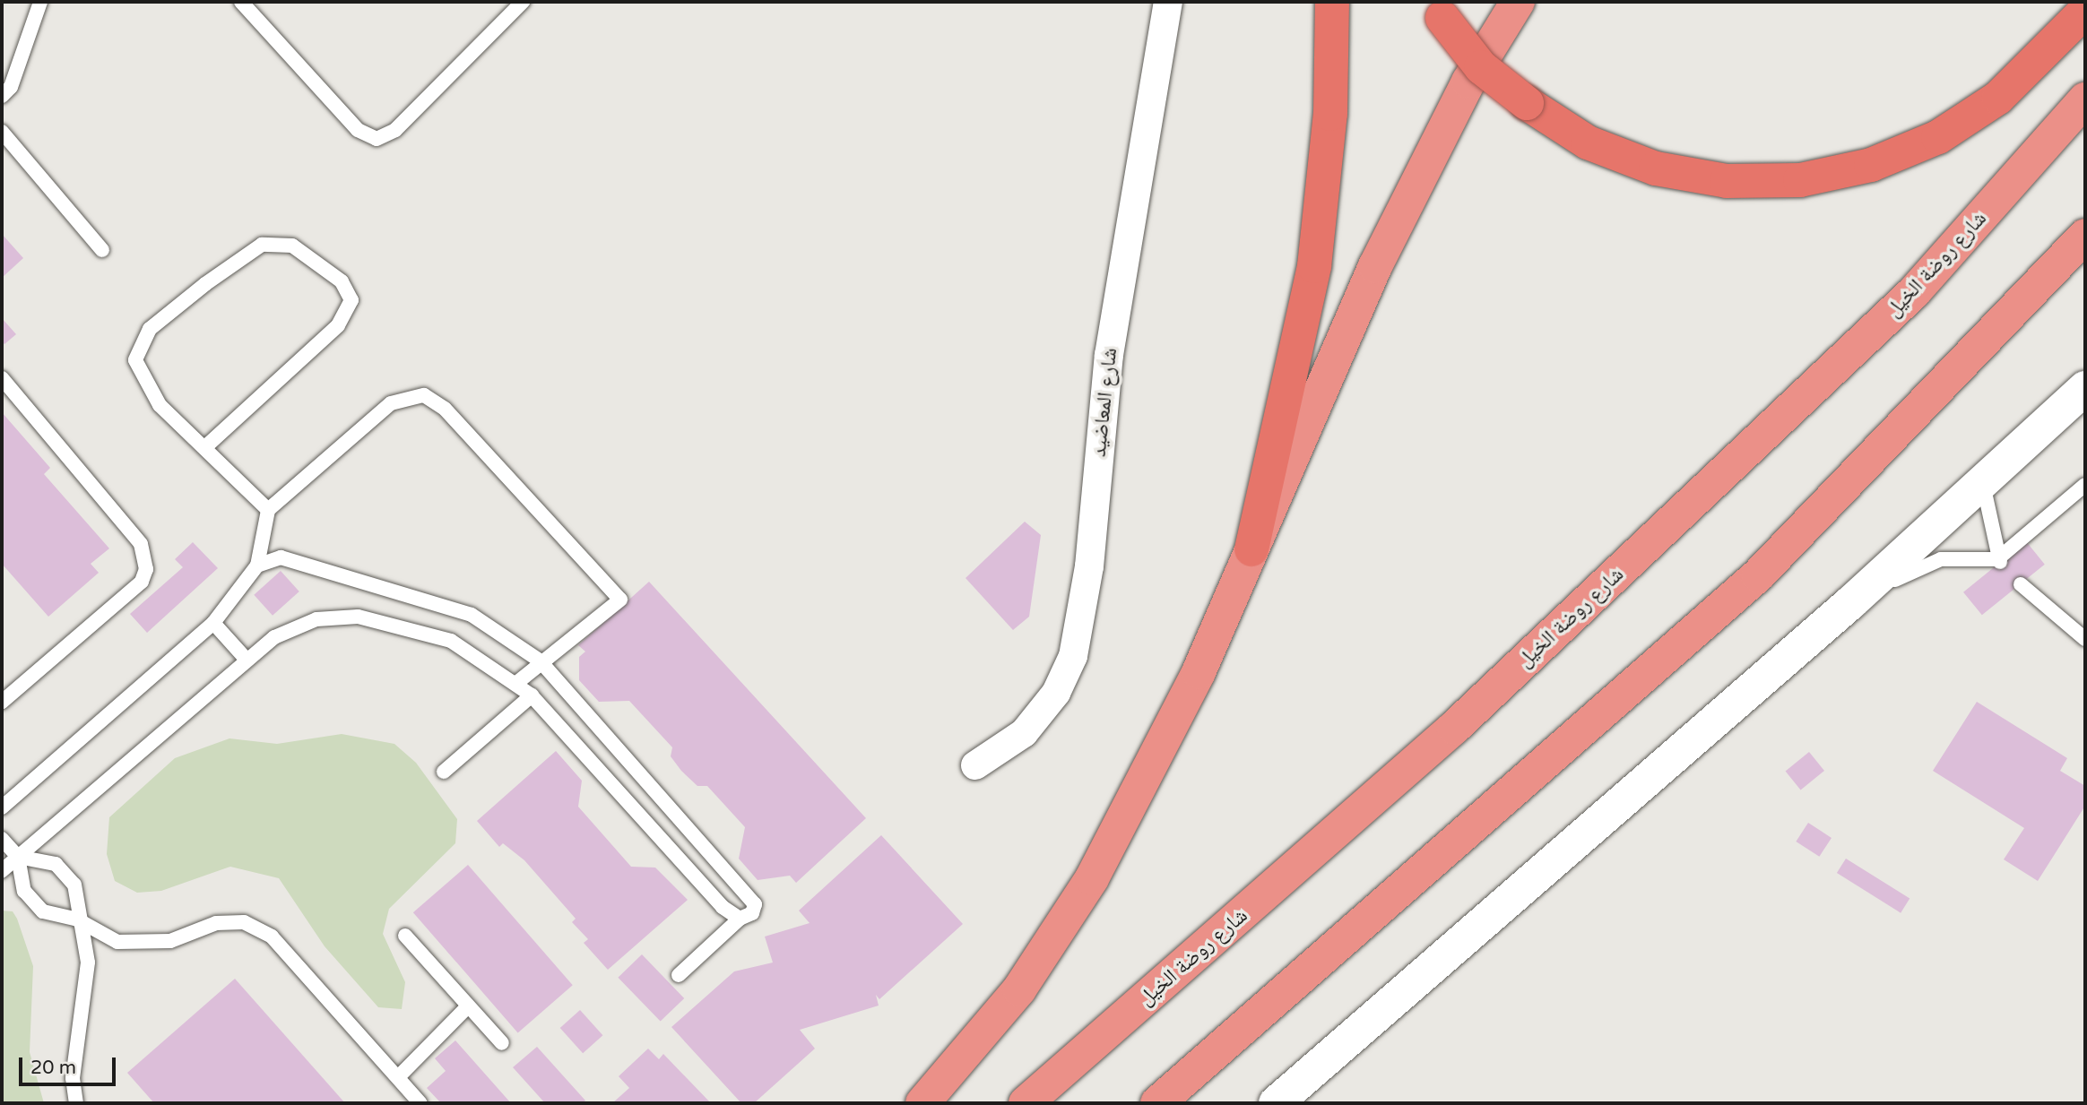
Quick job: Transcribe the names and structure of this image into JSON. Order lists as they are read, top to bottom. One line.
{"streets":{"highway":["شارع روضة الخيل"],"street":["شارع المعاضيد"]},"scale_bar":"20 m"}
